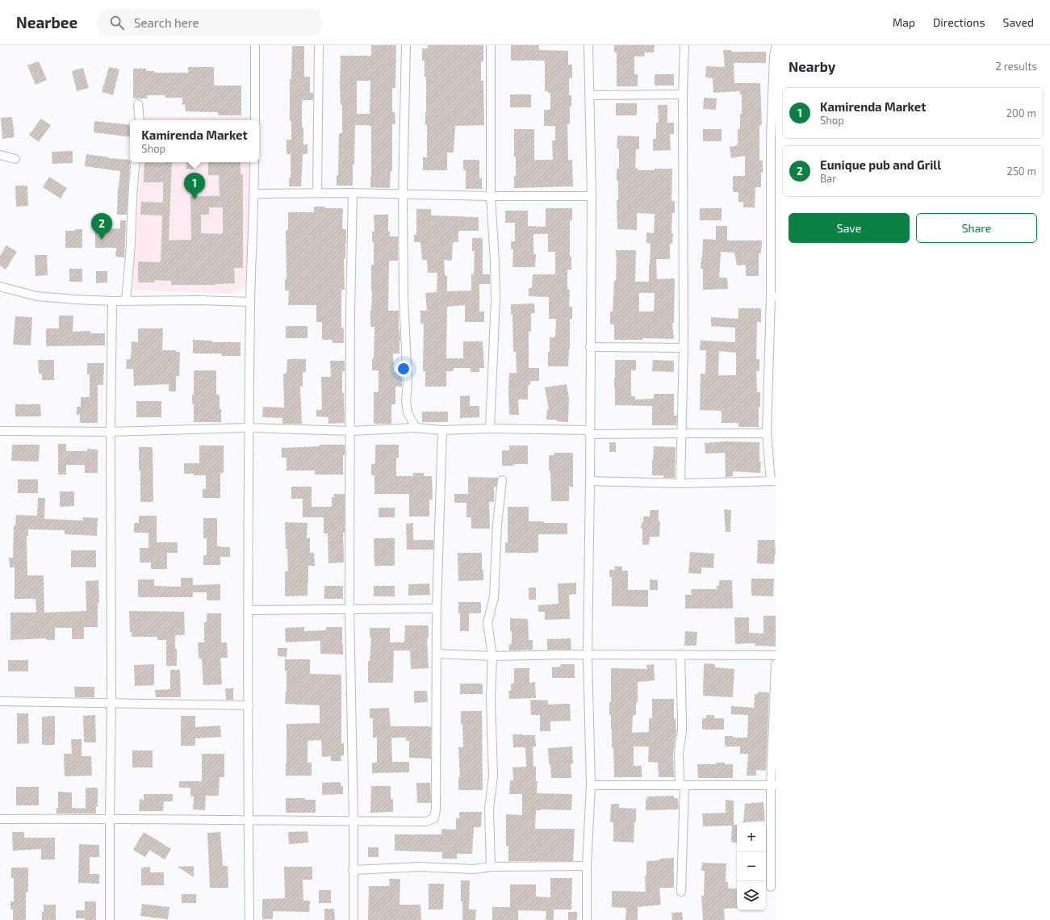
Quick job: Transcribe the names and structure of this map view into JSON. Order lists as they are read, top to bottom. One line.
{"page":{"header":"Nearbee","search":"Search here","nav":["Map","Directions","Saved"],"heading":["Nearby","2 results"],"list":[{"mark":"1","name":"Kamirenda Market","note":"Shop","value":"200 m"},{"mark":"2","name":"Eunique pub and Grill","note":"Bar","value":"250 m"}],"popup":["Kamirenda Market","Shop"],"pins":["1","2"],"buttons":["Save","Share"],"map_buttons":["+","−"]}}
